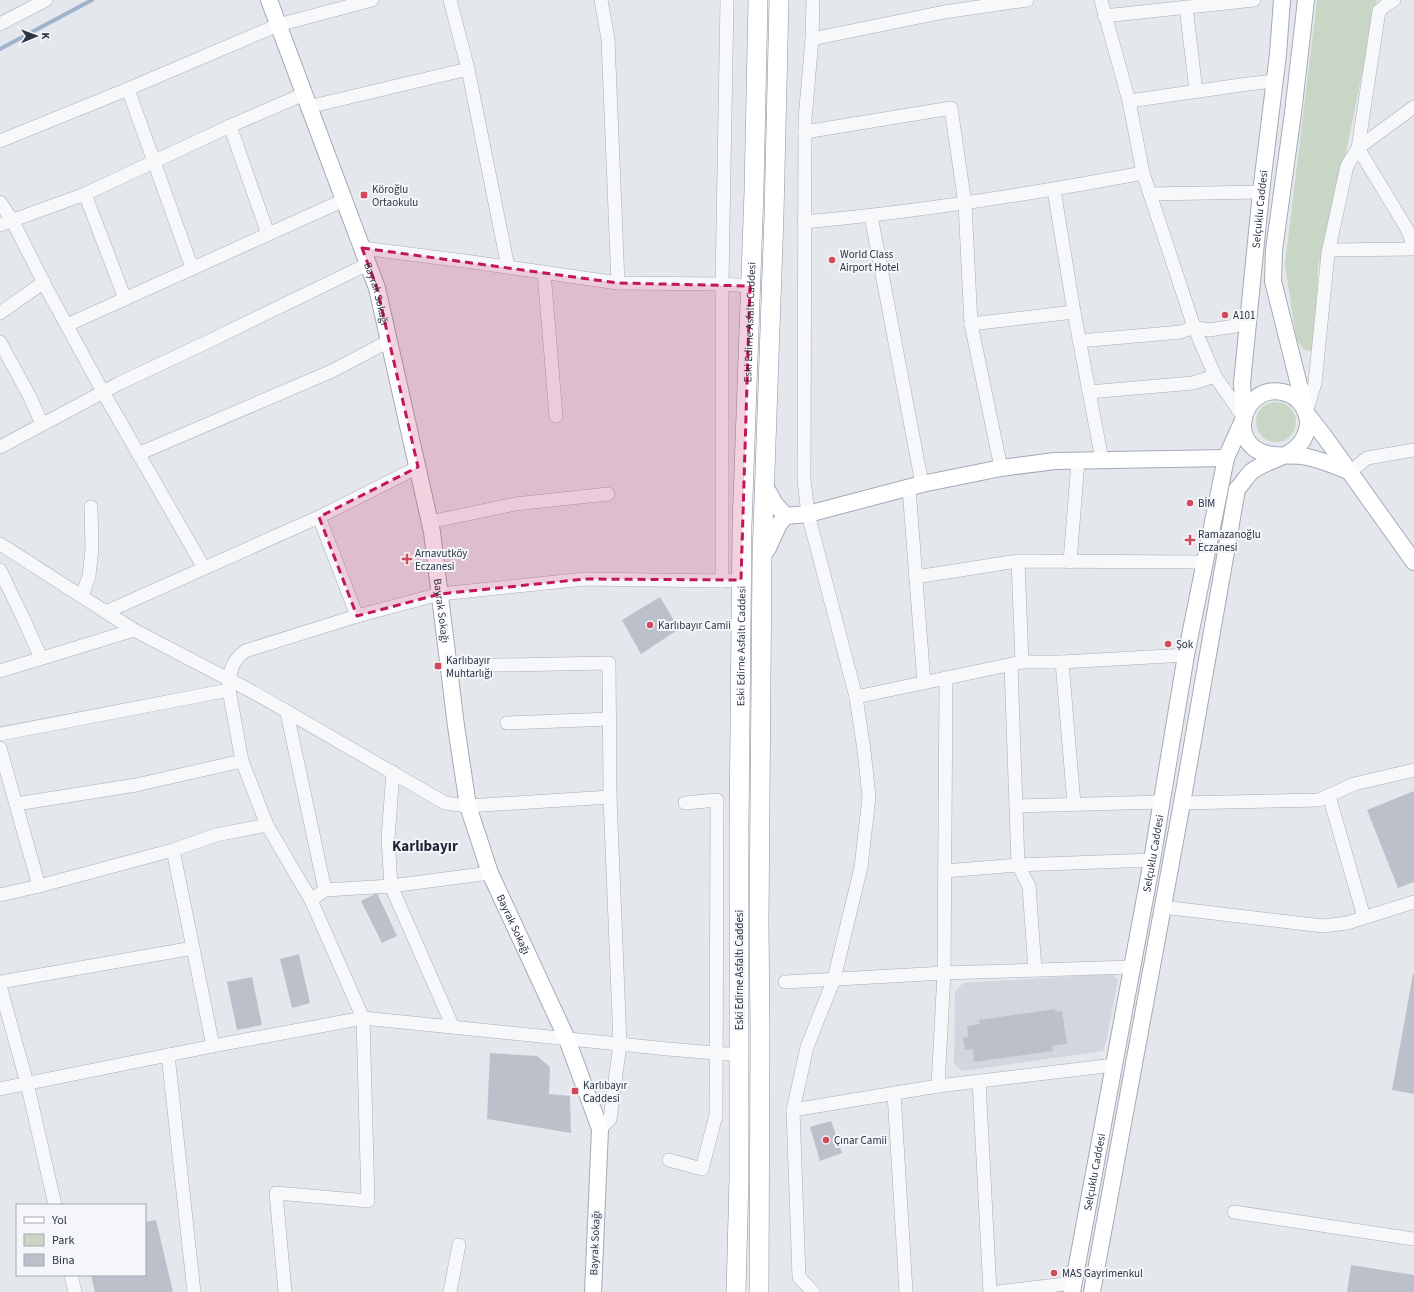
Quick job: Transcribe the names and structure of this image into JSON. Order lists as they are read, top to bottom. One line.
{"streets":{"highway":["Eski Edirne Asfaltı Caddesi"],"main road":["Selçuklu Caddesi","Bayrak Sokağı"]},"districts":["Karlıbayır"],"places":{"transit":["Köroğlu Ortaokulu","Karlıbayır Muhtarlığı","Karlıbayır Caddesi"],"other":["World Class Airport Hotel","A101","BİM","Karlıbayır Camii","Şok","Çınar Camii","MAS Gayrimenkul"],"health":["Ramazanoğlu Eczanesi","Arnavutköy Eczanesi"]},"legend":["Yol","Park","Bina"],"north":"right"}
